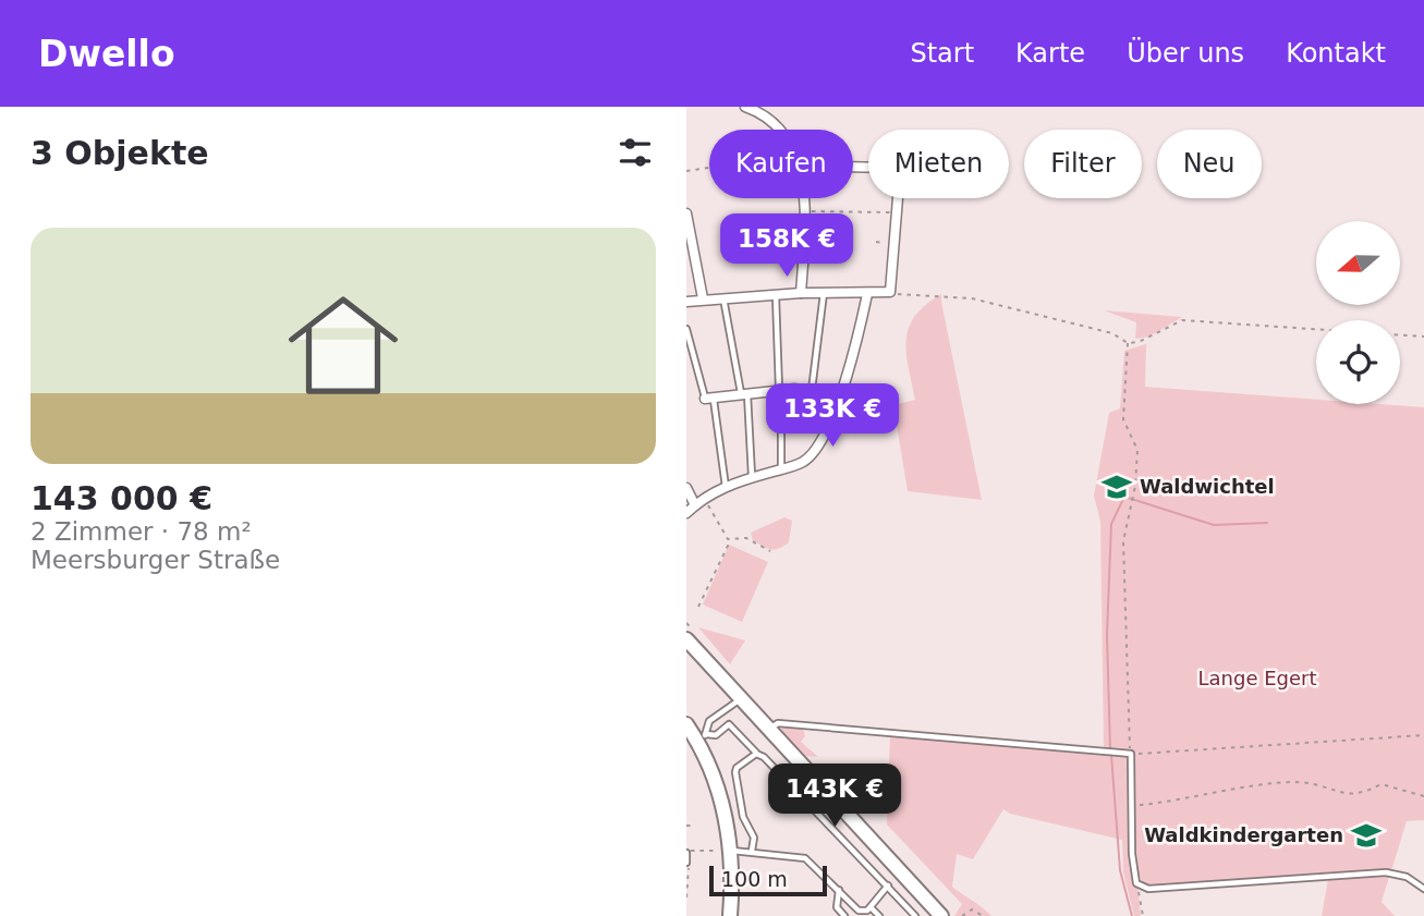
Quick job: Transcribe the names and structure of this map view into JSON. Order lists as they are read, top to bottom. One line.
{"parks":["Lange Egert"],"places":{"school or university":["Waldwichtel","Waldkindergarten"]},"scale_bar":"100 m","north":"left","page":{"header":"Dwello","nav":["Start","Karte","Über uns","Kontakt"],"heading":"3 Objekte","chip":["Kaufen","Mieten","Filter","Neu"],"list":[{"name":"143 000 €","note":"2 Zimmer · 78 m² · Meersburger Straße"}],"price":["158K €","133K €","143K €"],"scale":"100 m"}}
